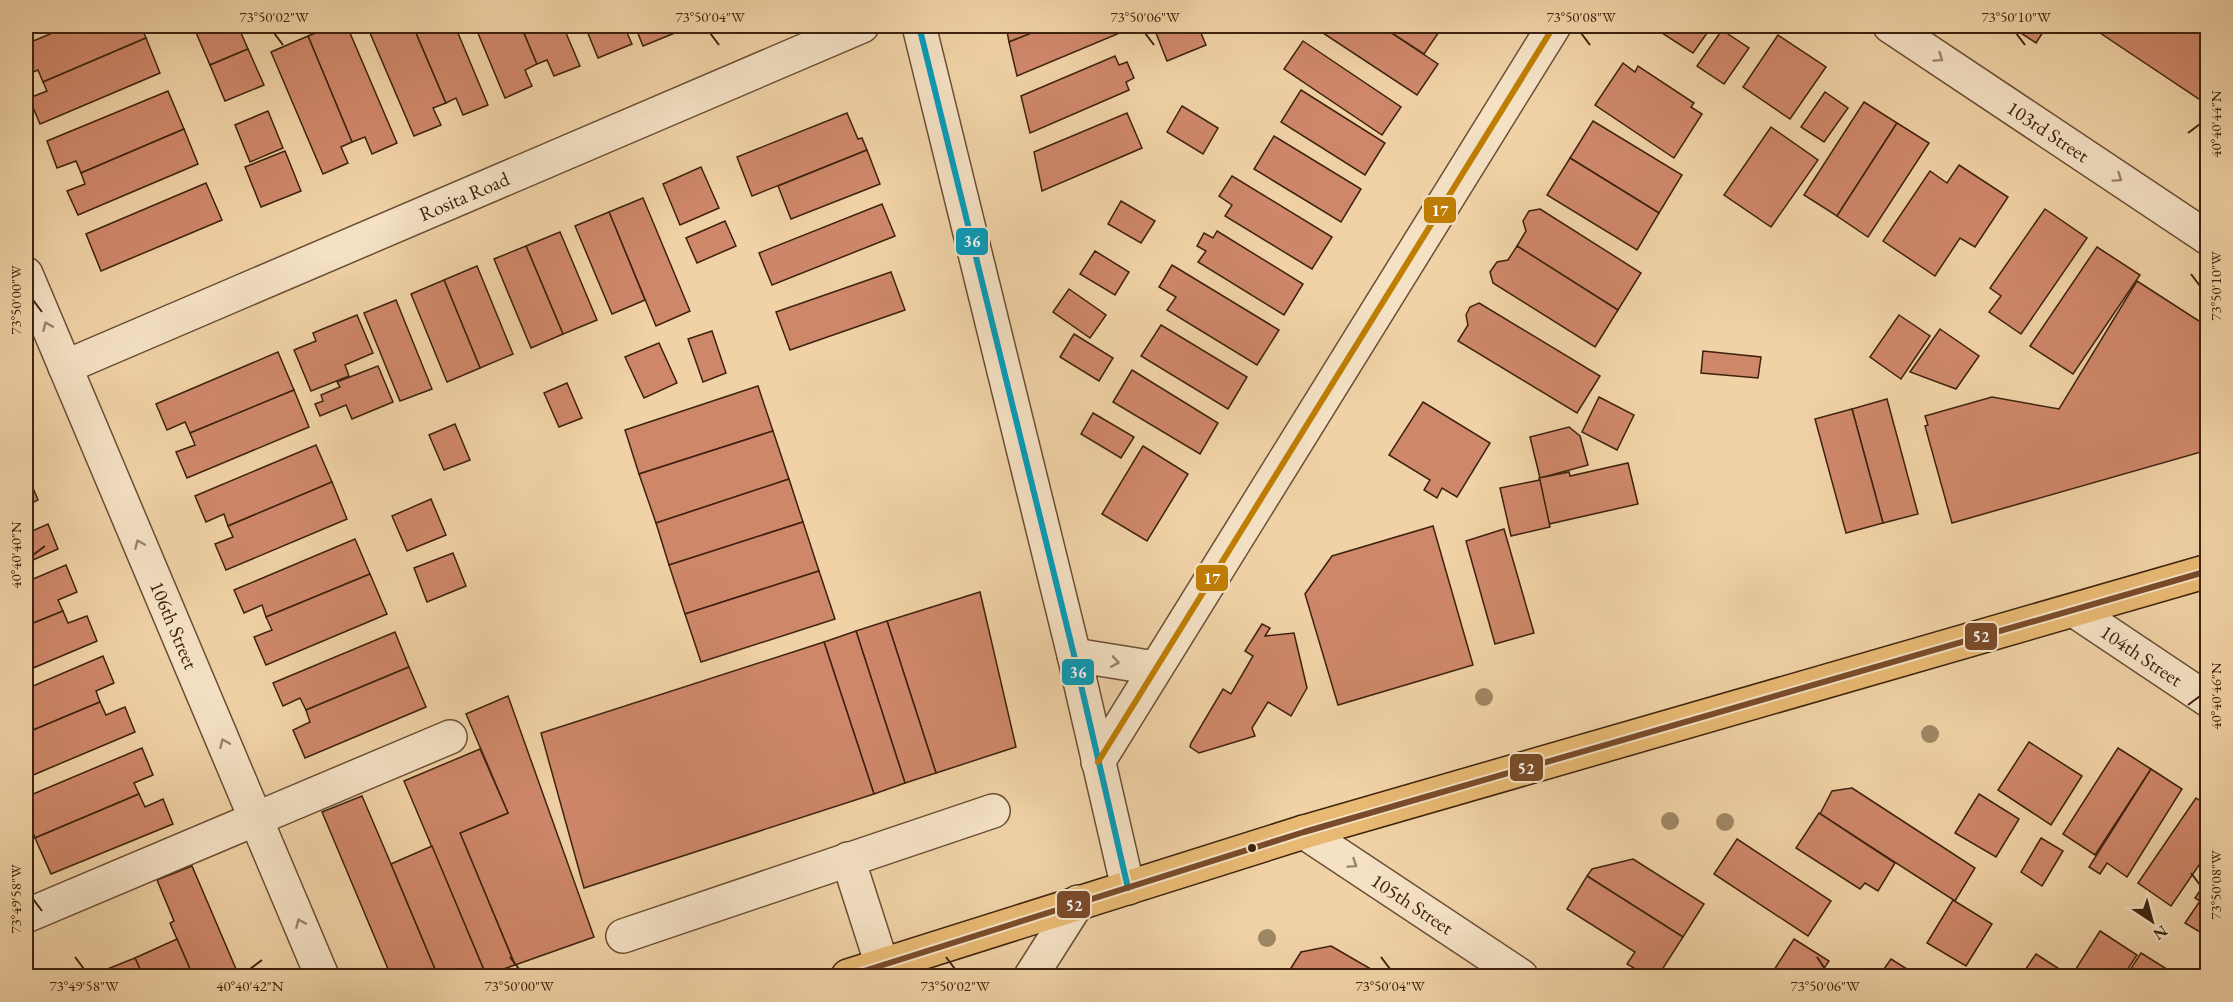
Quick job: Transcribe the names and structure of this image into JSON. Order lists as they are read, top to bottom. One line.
{"streets":{"street":["103rd Street","Rosita Road","106th Street","104th Street","105th Street"]},"crossings":[["Rosita Road","106th Street"]],"one_way":["103rd Street","106th Street","105th Street"],"lines":["transit line 36","transit line 17","transit line 52"],"north":"bottom right","coordinates":["73°50'02\"W","73°50'04\"W","73°50'06\"W","73°50'08\"W","73°50'10\"W","40°40'44\"N","73°50'00\"W","40°40'40\"N","40°40'46\"N","73°49'58\"W","40°40'42\"N"]}
